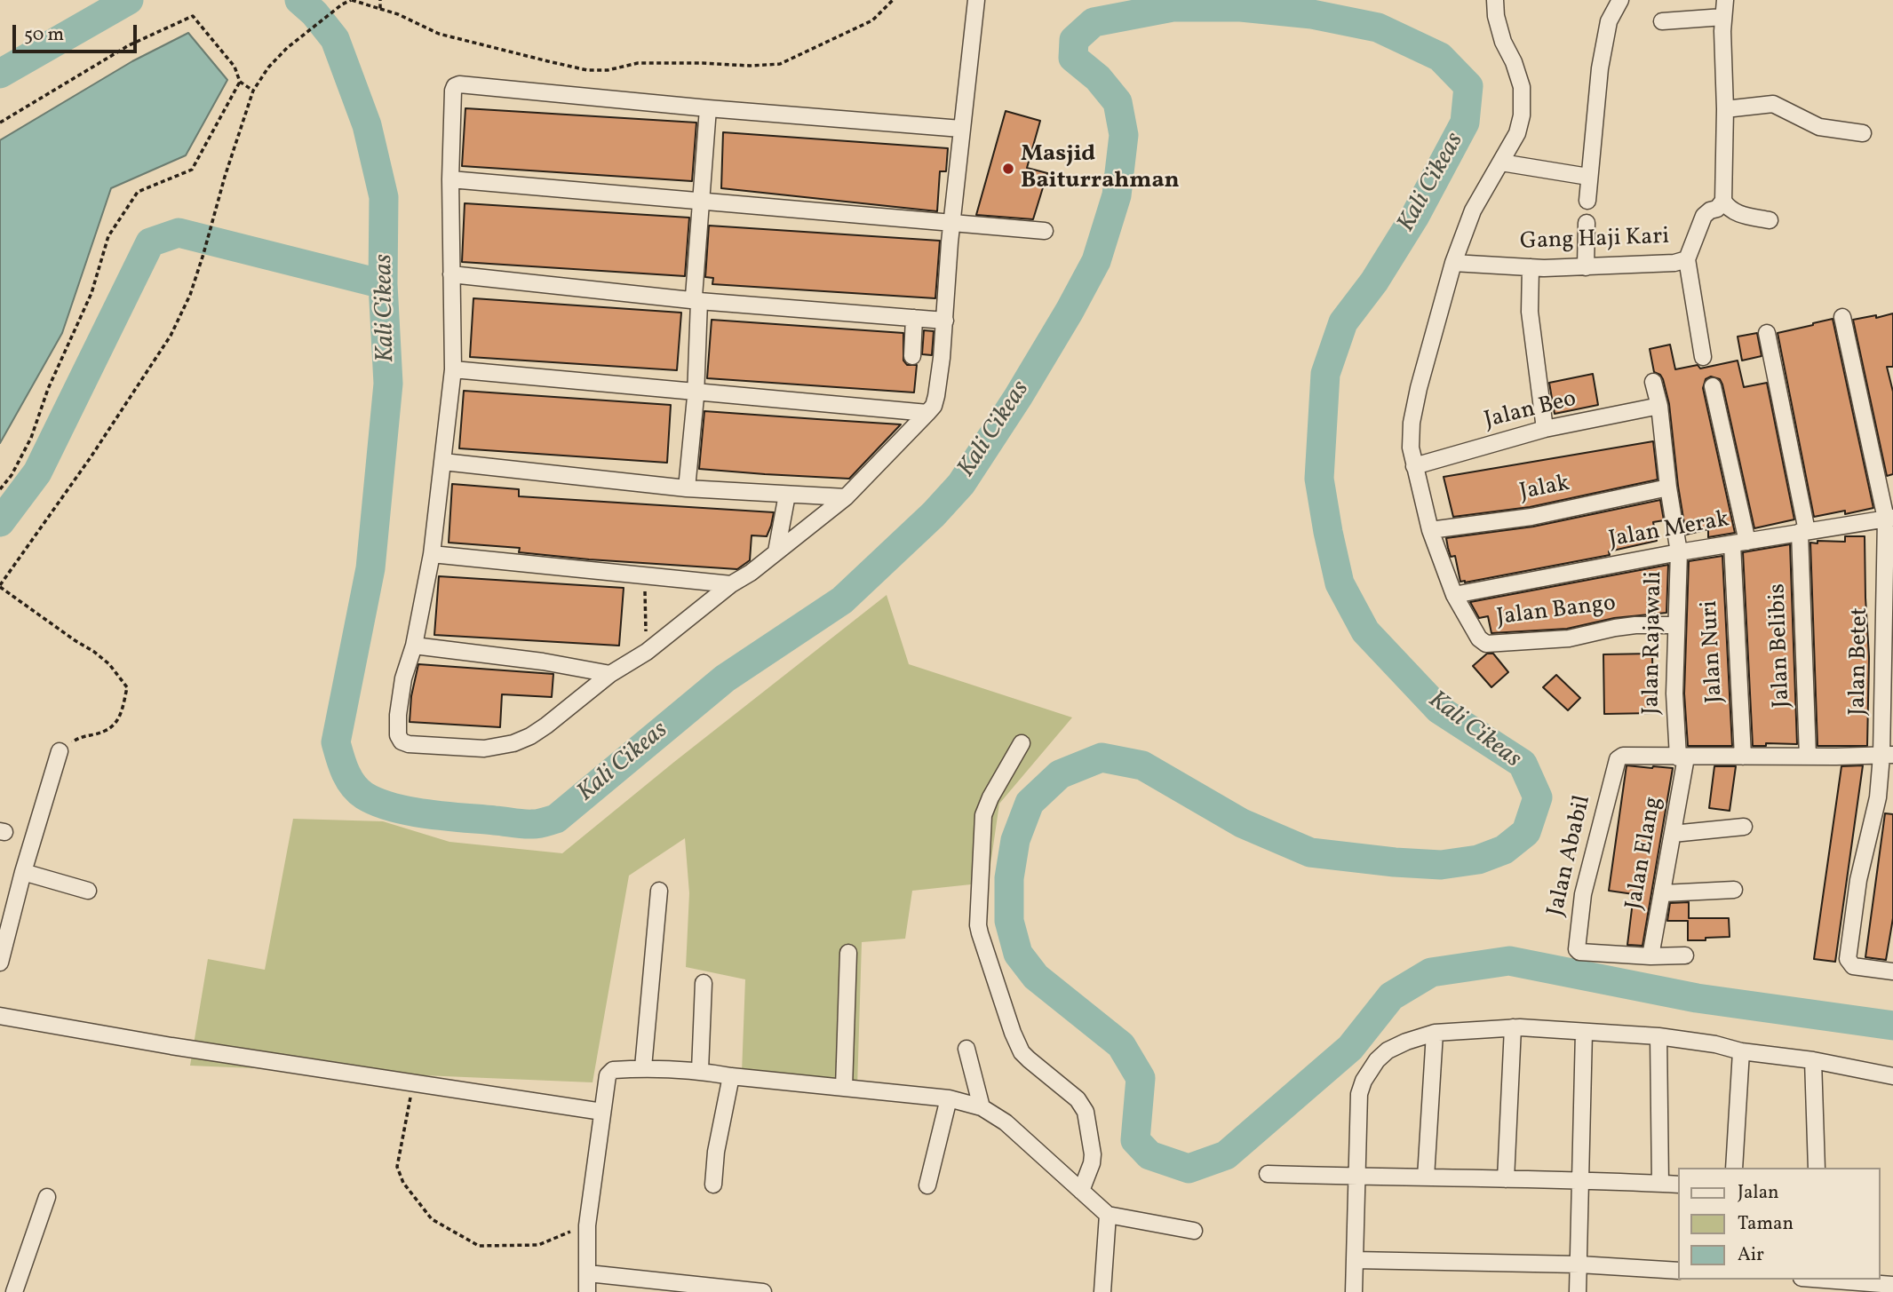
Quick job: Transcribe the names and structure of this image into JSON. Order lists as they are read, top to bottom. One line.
{"streets":{"street":["Gang Haji Kari","Jalan Beo","Jalak","Jalan Merak","Jalan Bango","Jalan Rajawali","Jalan Belibis","Jalan Nuri","Jalan Betet","Jalan Elang","Jalan Ababil"]},"crossings":[["Gang Haji Kari","Jalan Bango"],["Jalan Beo","Jalan Bango"],["Jalan Beo","Jalan Rajawali"],["Jalak","Jalan Bango"],["Jalak","Jalan Rajawali"],["Jalan Merak","Jalan Bango"],["Jalan Merak","Jalan Rajawali"],["Jalan Merak","Jalan Belibis"],["Jalan Merak","Jalan Nuri"],["Jalan Merak","Jalan Betet"],["Jalan Bango","Jalan Rajawali"],["Jalan Rajawali","Jalan Elang"],["Jalan Rajawali","Jalan Ababil"],["Jalan Elang","Jalan Ababil"]],"water":["Kali Cikeas"],"places":["Masjid Baiturrahman"],"legend":["Jalan","Taman","Air"],"scale_bar":"50 m"}
